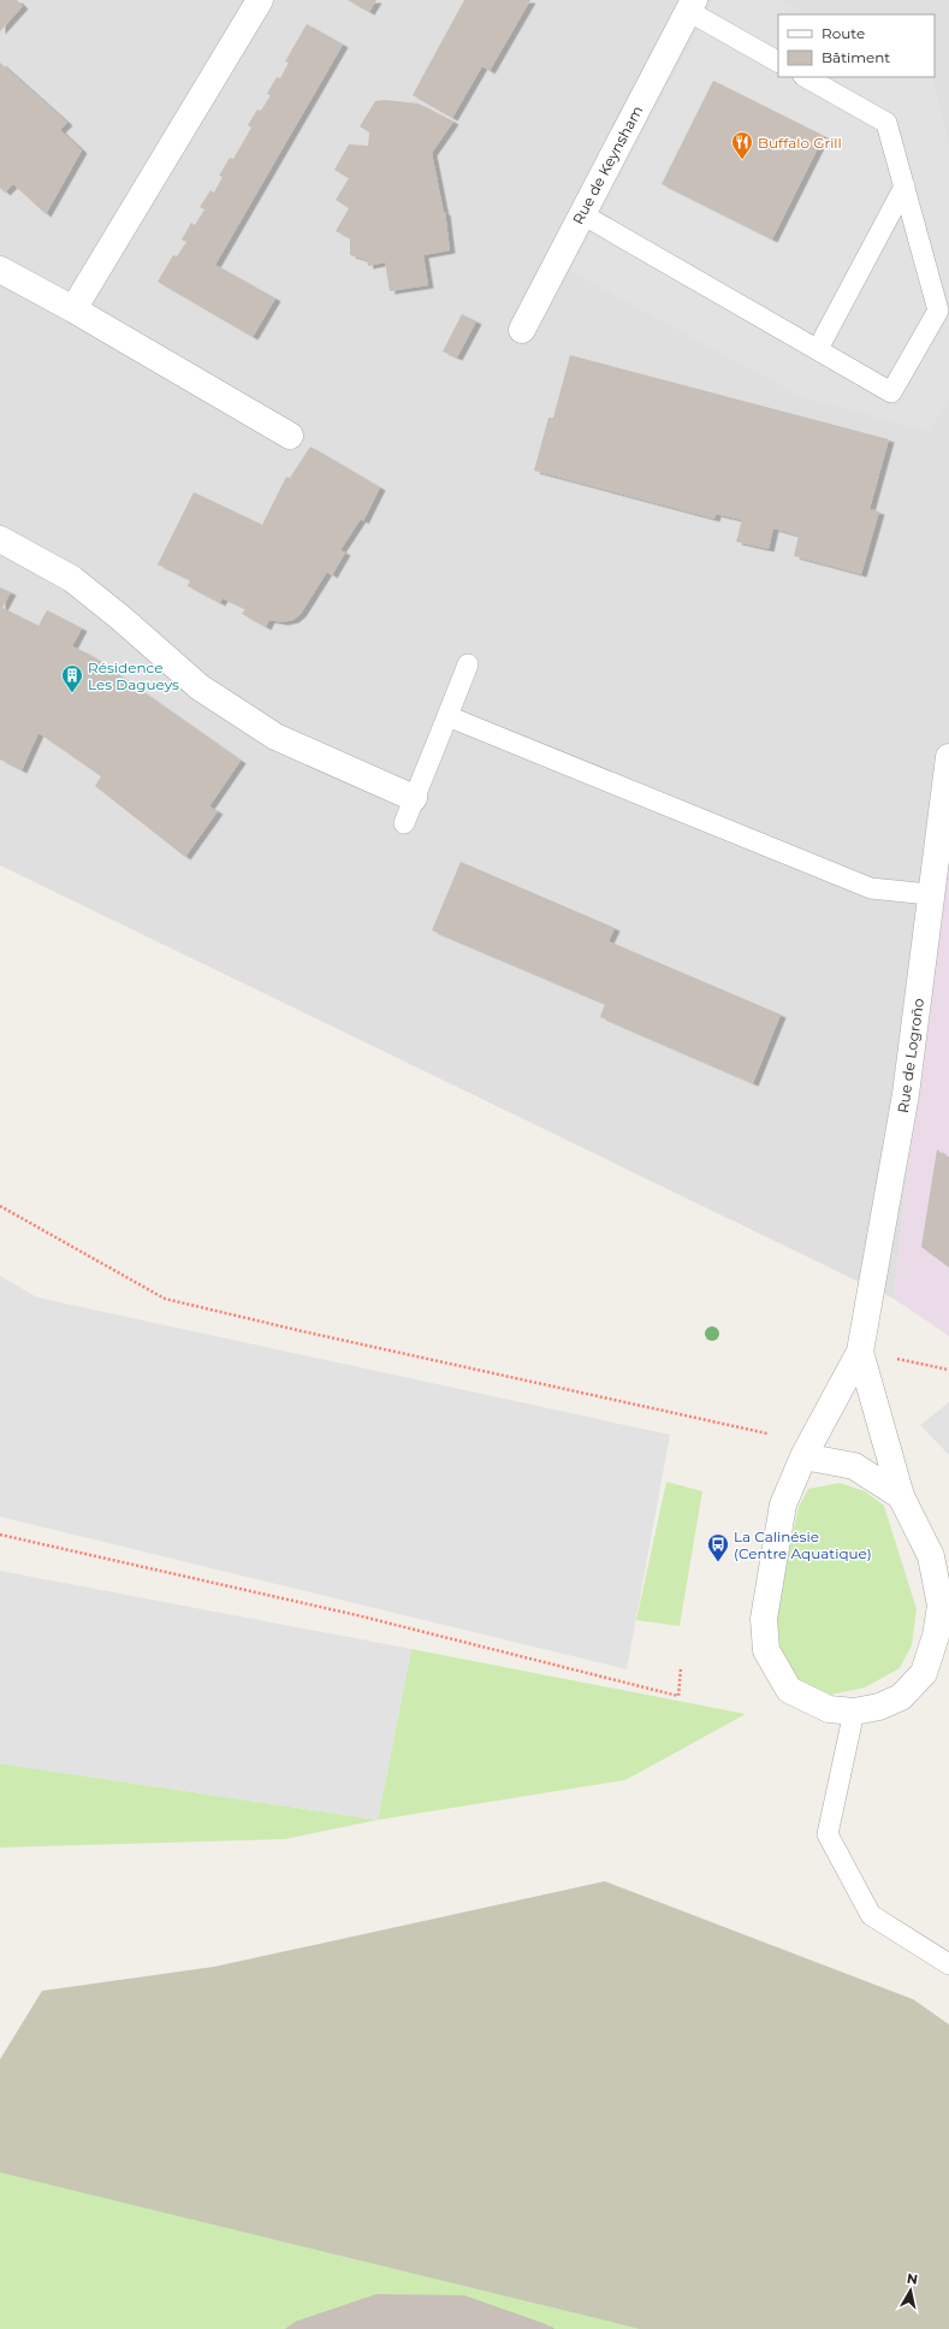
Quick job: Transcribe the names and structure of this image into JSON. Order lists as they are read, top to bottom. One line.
{"streets":{"street":["Rue de Keynsham","Rue de Logroño"]},"places":{"restaurant":["Buffalo Grill"],"building":["Résidence Les Dagueys"],"bus stop":["La Calinésie (Centre Aquatique)"]},"legend":["Route","Bâtiment"],"north":"top"}
